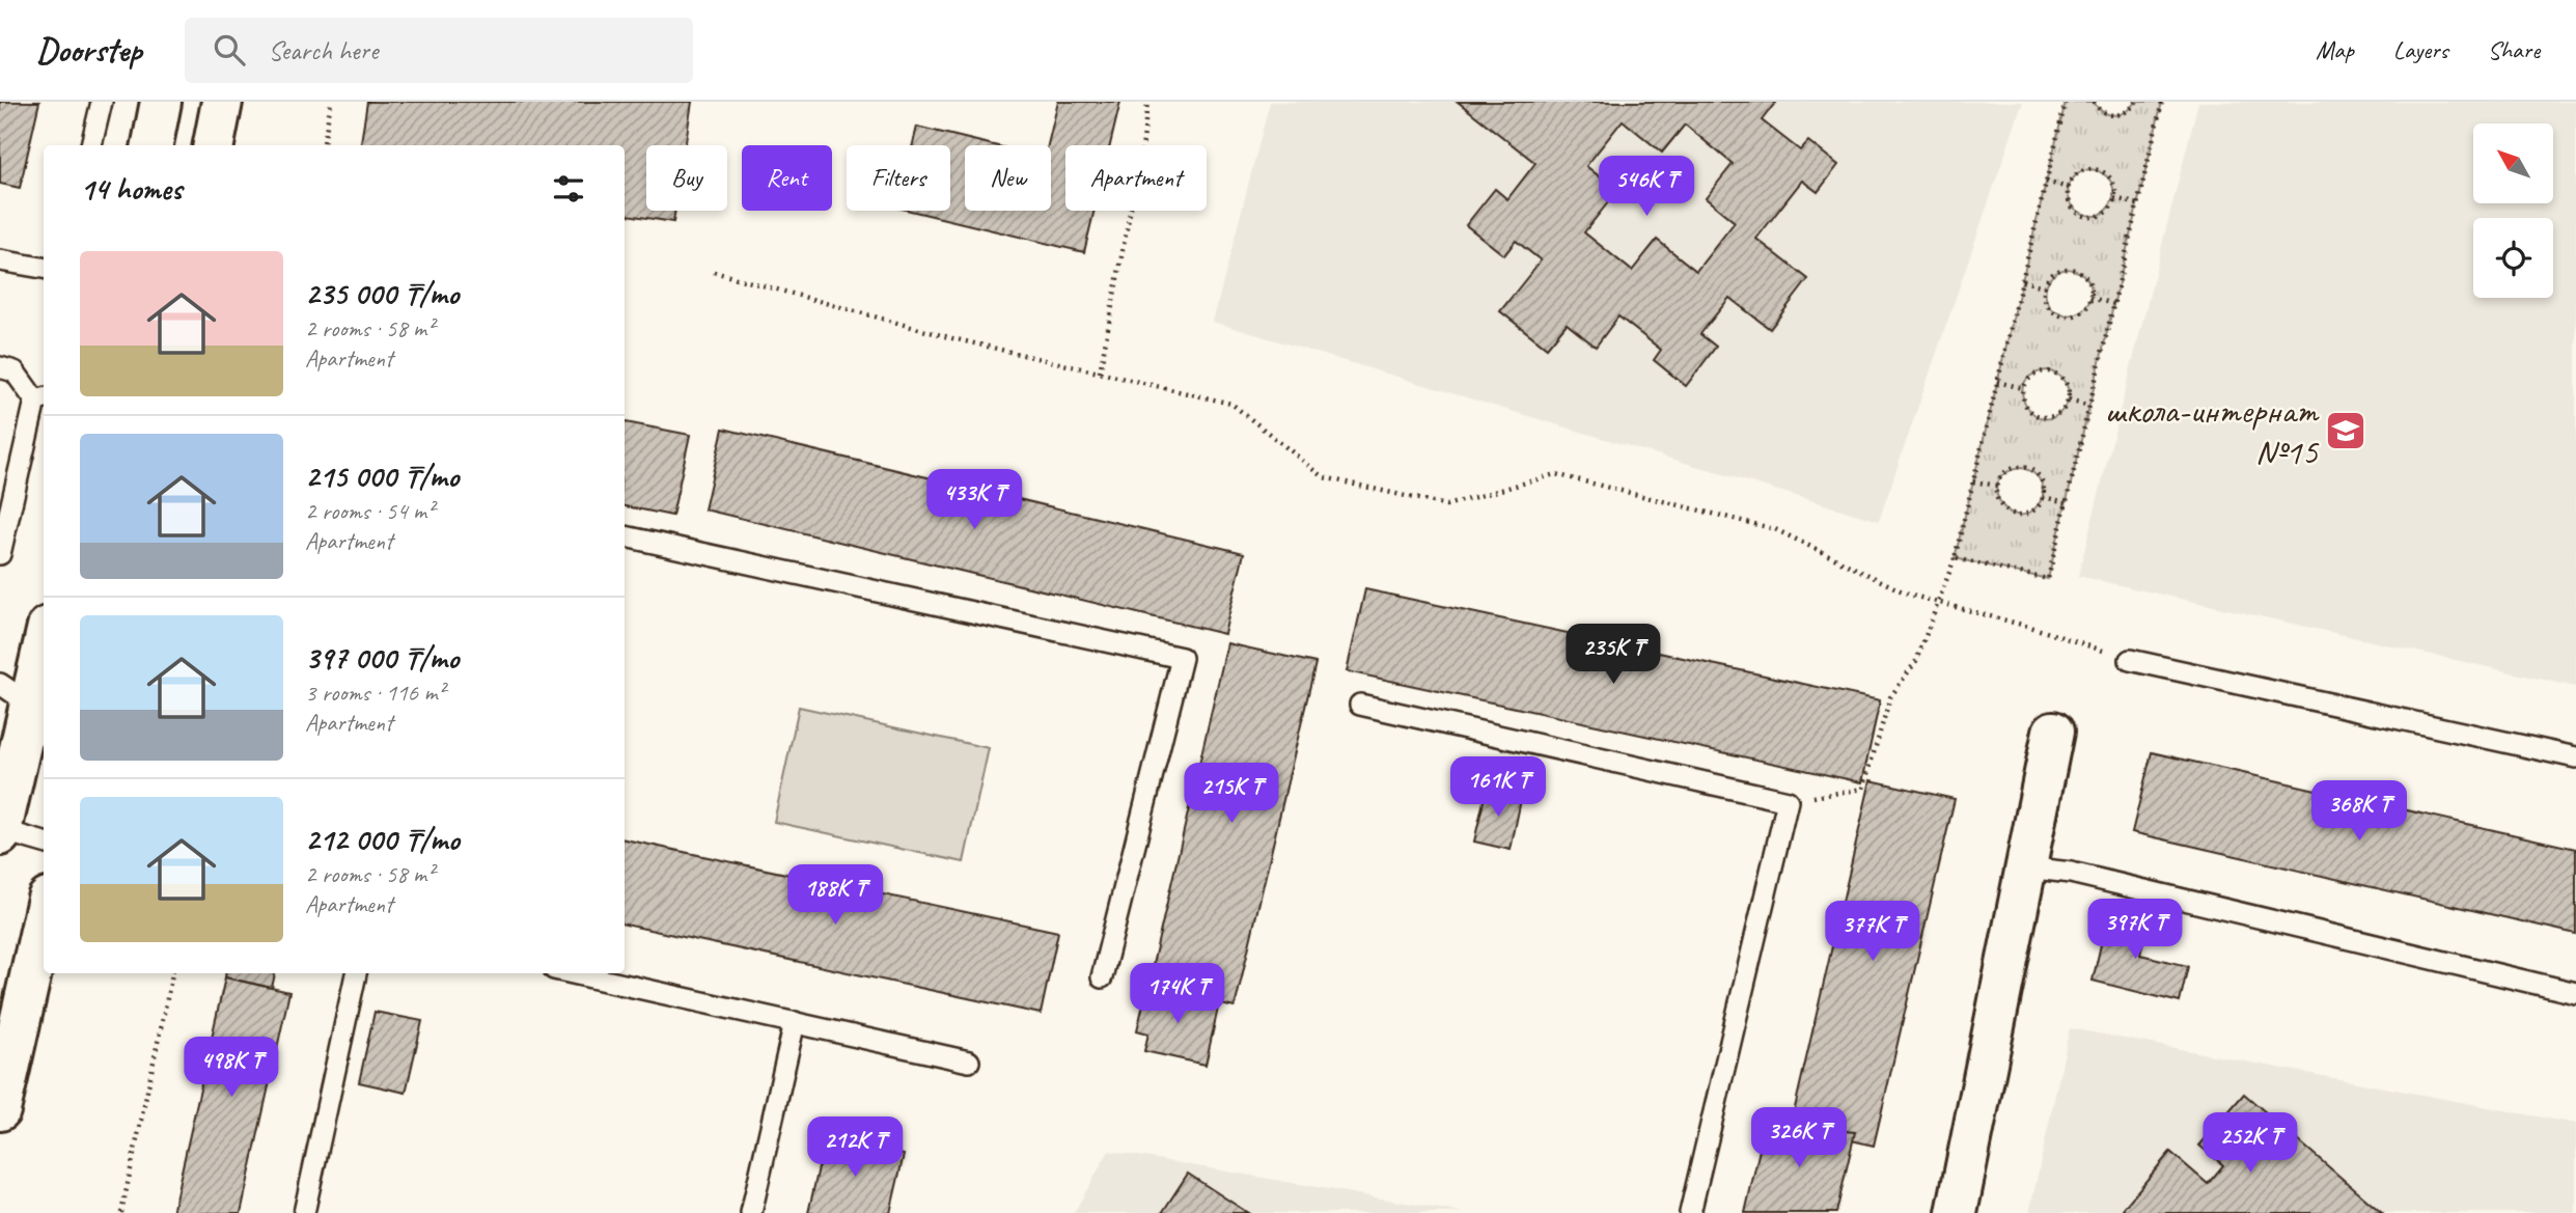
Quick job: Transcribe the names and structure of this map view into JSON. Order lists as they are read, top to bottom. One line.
{"places":{"school or university":["школа-интернат №15"]},"north":"top left","page":{"header":"Doorstep","search":"Search here","nav":["Map","Layers","Share"],"chip":["Buy","Rent","Filters","New","Apartment"],"heading":"14 homes","price":["546K ₸","433K ₸","235K ₸","161K ₸","215K ₸","368K ₸","188K ₸","397K ₸","377K ₸","174K ₸","498K ₸","326K ₸","252K ₸","212K ₸"],"list":[{"name":"235 000 ₸/mo","note":"2 rooms · 58 m² · Apartment"},{"name":"215 000 ₸/mo","note":"2 rooms · 54 m² · Apartment"},{"name":"397 000 ₸/mo","note":"3 rooms · 116 m² · Apartment"},{"name":"212 000 ₸/mo","note":"2 rooms · 58 m² · Apartment"}]}}
